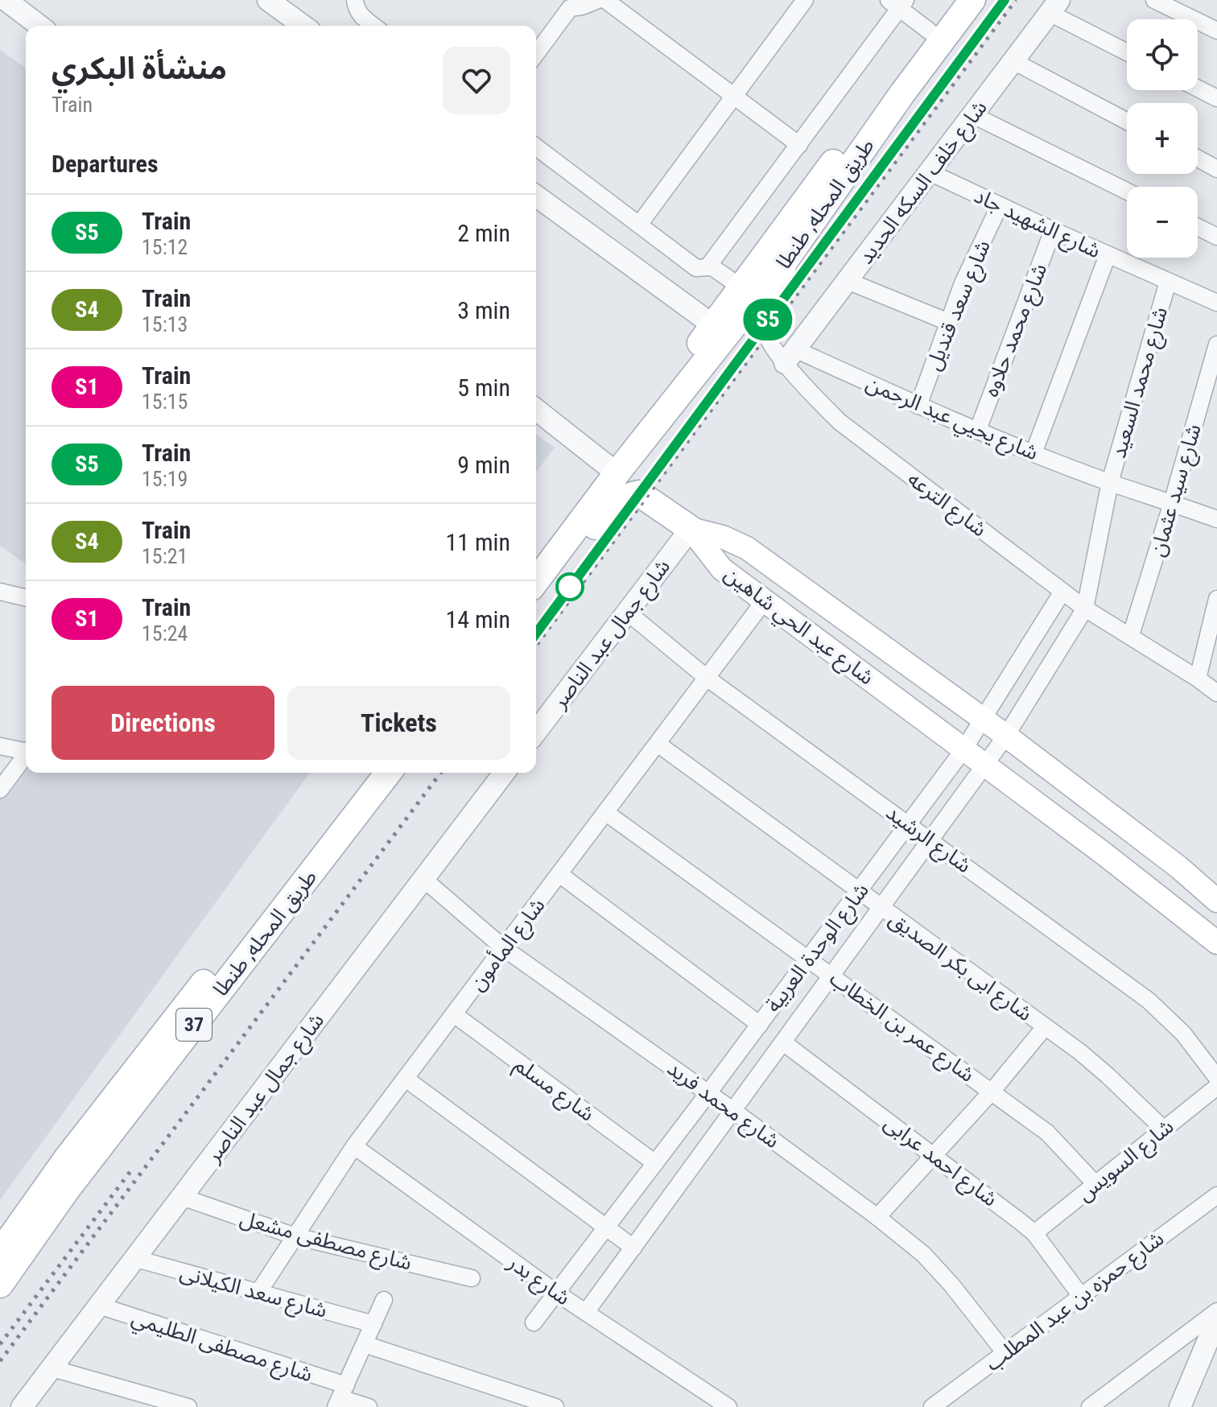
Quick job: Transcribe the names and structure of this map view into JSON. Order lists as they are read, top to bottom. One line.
{"streets":{"main road":["طريق المحله, طنطا","شارع عبد الحي شاهين","37"],"street":["شارع خلف السكه الحديد","شارع الشهيد جاد","شارع سعد قنديل","شارع محمد حلاوه","شارع محمد السعيد","شارع يحيي عبد الرحمن","شارع سيد عثمان","شارع الترعه","شارع جمال عبد الناصر","شارع الرشيد","شارع المأمون","شارع الوحدة العربية","شارع ابى بكر الصديق","شارع عمر بن الخطاب","شارع مسلم","شارع محمد فريد","شارع السويس","شارع احمد عرابى","شارع مصطفى مشعل","شارع بدر","شارع سعد الكيلانى","شارع حمزه بن عبد المطلب","شارع مصطفى الطليمي"]},"crossings":[["شارع خلف السكه الحديد","شارع الشهيد جاد"],["شارع خلف السكه الحديد","شارع يحيي عبد الرحمن"],["شارع خلف السكه الحديد","شارع الترعه"],["طريق المحله, طنطا","شارع الترعه"],["شارع الشهيد جاد","شارع سعد قنديل"],["شارع الشهيد جاد","شارع محمد حلاوه"],["شارع الشهيد جاد","شارع محمد السعيد"],["شارع سعد قنديل","شارع يحيي عبد الرحمن"],["شارع محمد حلاوه","شارع يحيي عبد الرحمن"],["شارع محمد السعيد","شارع يحيي عبد الرحمن"],["شارع محمد السعيد","شارع الترعه"],["شارع محمد السعيد","شارع الوحدة العربية"],["شارع يحيي عبد الرحمن","شارع سيد عثمان"],["شارع يحيي عبد الرحمن","شارع الترعه"],["شارع سيد عثمان","شارع الترعه"],["شارع الترعه","شارع الوحدة العربية"],["شارع عبد الحي شاهين","شارع جمال عبد الناصر"],["شارع عبد الحي شاهين","شارع المأمون"],["شارع عبد الحي شاهين","شارع الوحدة العربية"],["شارع جمال عبد الناصر","شارع الرشيد"],["شارع جمال عبد الناصر","شارع محمد فريد"],["شارع جمال عبد الناصر","شارع مصطفى مشعل"],["شارع جمال عبد الناصر","شارع سعد الكيلانى"],["شارع جمال عبد الناصر","شارع مصطفى الطليمي"],["شارع الرشيد","شارع المأمون"],["شارع الرشيد","شارع الوحدة العربية"],["شارع المأمون","شارع ابى بكر الصديق"],["شارع المأمون","شارع عمر بن الخطاب"],["شارع المأمون","شارع مسلم"],["شارع المأمون","شارع محمد فريد"],["شارع المأمون","شارع مصطفى مشعل"],["شارع المأمون","شارع بدر"],["شارع المأمون","شارع سعد الكيلانى"],["شارع الوحدة العربية","شارع ابى بكر الصديق"],["شارع الوحدة العربية","شارع عمر بن الخطاب"],["شارع الوحدة العربية","شارع مسلم"],["شارع الوحدة العربية","شارع محمد فريد"],["شارع الوحدة العربية","شارع احمد عرابى"],["شارع الوحدة العربية","شارع بدر"],["شارع ابى بكر الصديق","شارع السويس"],["شارع عمر بن الخطاب","شارع السويس"],["شارع محمد فريد","شارع حمزه بن عبد المطلب"],["شارع السويس","شارع احمد عرابى"],["شارع احمد عرابى","شارع حمزه بن عبد المطلب"]],"page":{"on_map":"S5","map_buttons":["+","−"],"heading":[["منشأة البكري","Train"],"Departures"],"list":[{"mark":"S5","name":"Train","note":"15:12","value":"2 min"},{"mark":"S4","name":"Train","note":"15:13","value":"3 min"},{"mark":"S1","name":"Train","note":"15:15","value":"5 min"},{"mark":"S5","name":"Train","note":"15:19","value":"9 min"},{"mark":"S4","name":"Train","note":"15:21","value":"11 min"},{"mark":"S1","name":"Train","note":"15:24","value":"14 min"}],"buttons":["Directions","Tickets"]}}
